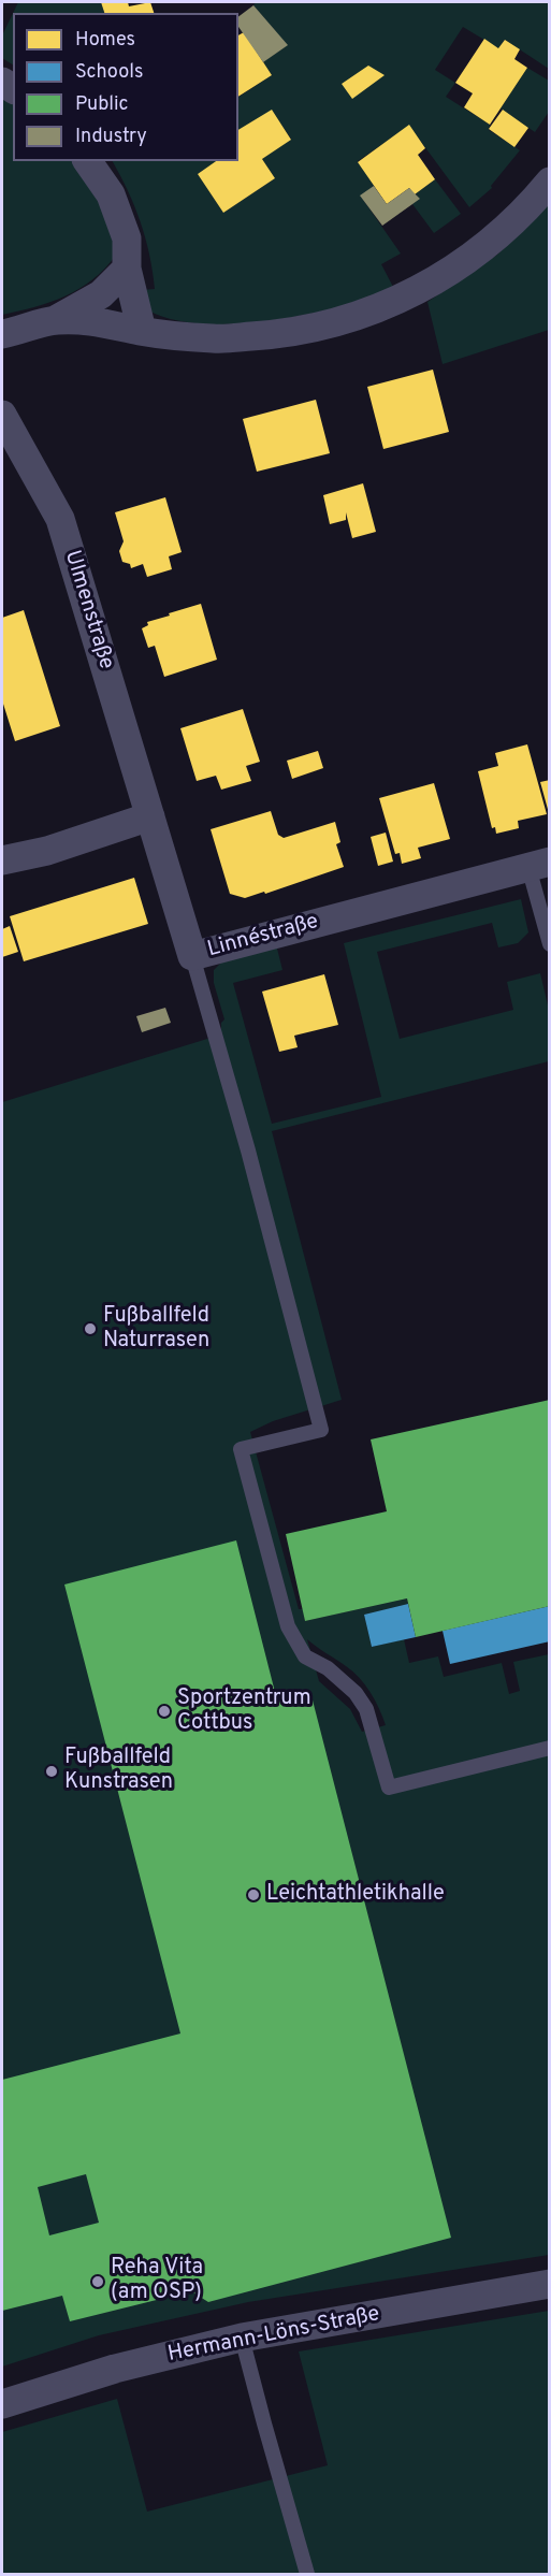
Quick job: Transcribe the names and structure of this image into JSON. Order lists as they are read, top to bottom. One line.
{"streets":{"street":["Ulmenstraße","Linnéstraße","Hermann-Löns-Straße"]},"crossings":[["Ulmenstraße","Linnéstraße"]],"places":["Fußballfeld Naturrasen","Sportzentrum Cottbus","Fußballfeld Kunstrasen","Leichtathletikhalle","Reha Vita (am OSP)"],"legend":["Homes","Schools","Public","Industry"]}
